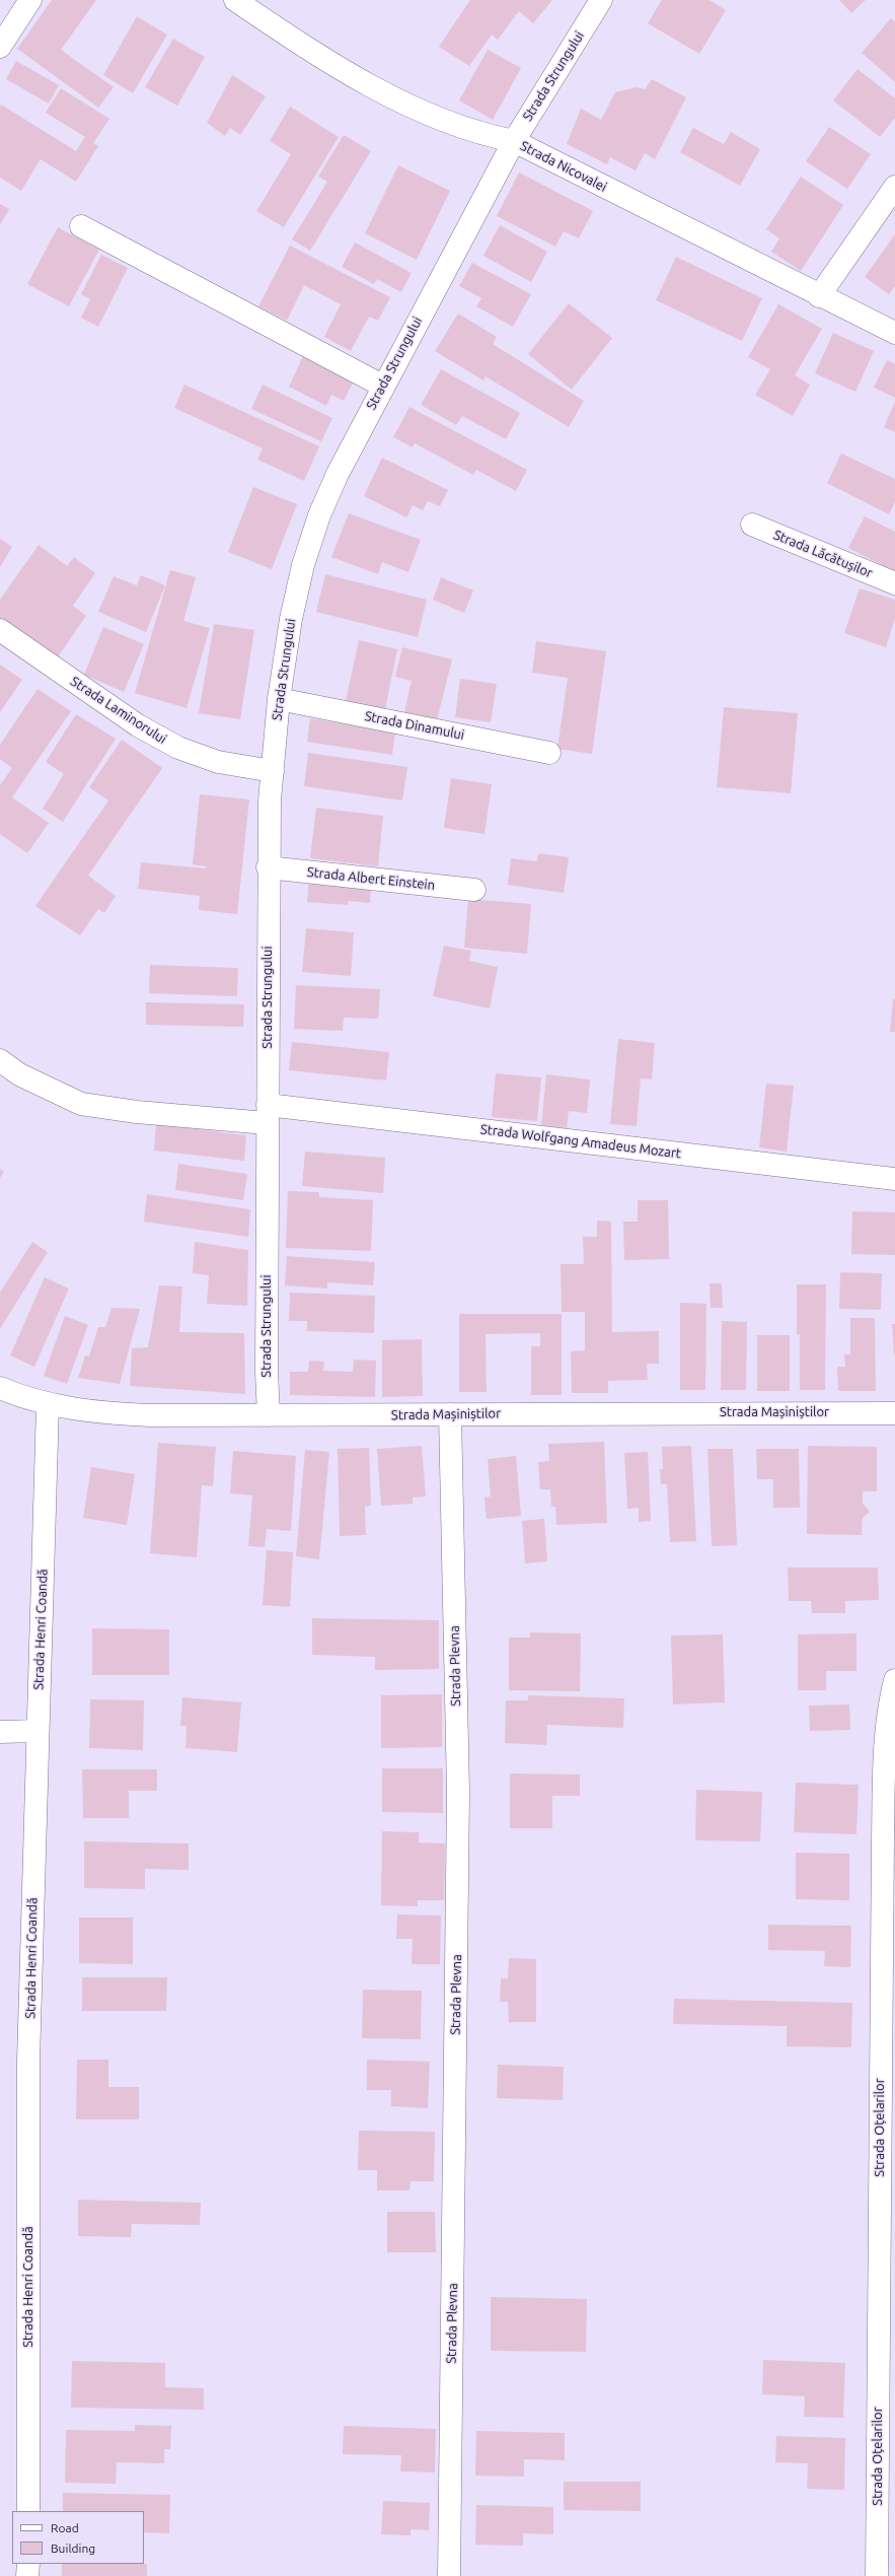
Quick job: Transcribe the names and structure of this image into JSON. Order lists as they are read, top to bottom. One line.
{"streets":{"street":["Strada Strungului","Strada Nicovalei","Strada Lăcătușilor","Strada Laminorului","Strada Dinamului","Strada Albert Einstein","Strada Wolfgang Amadeus Mozart","Strada Mașiniștilor","Strada Henri Coandă","Strada Plevna","Strada Oțelarilor"]},"crossings":[["Strada Strungului","Strada Nicovalei"],["Strada Strungului","Strada Laminorului"],["Strada Strungului","Strada Dinamului"],["Strada Strungului","Strada Albert Einstein"],["Strada Strungului","Strada Wolfgang Amadeus Mozart"],["Strada Strungului","Strada Mașiniștilor"],["Strada Mașiniștilor","Strada Henri Coandă"],["Strada Mașiniștilor","Strada Plevna"]],"legend":["Road","Building"]}
